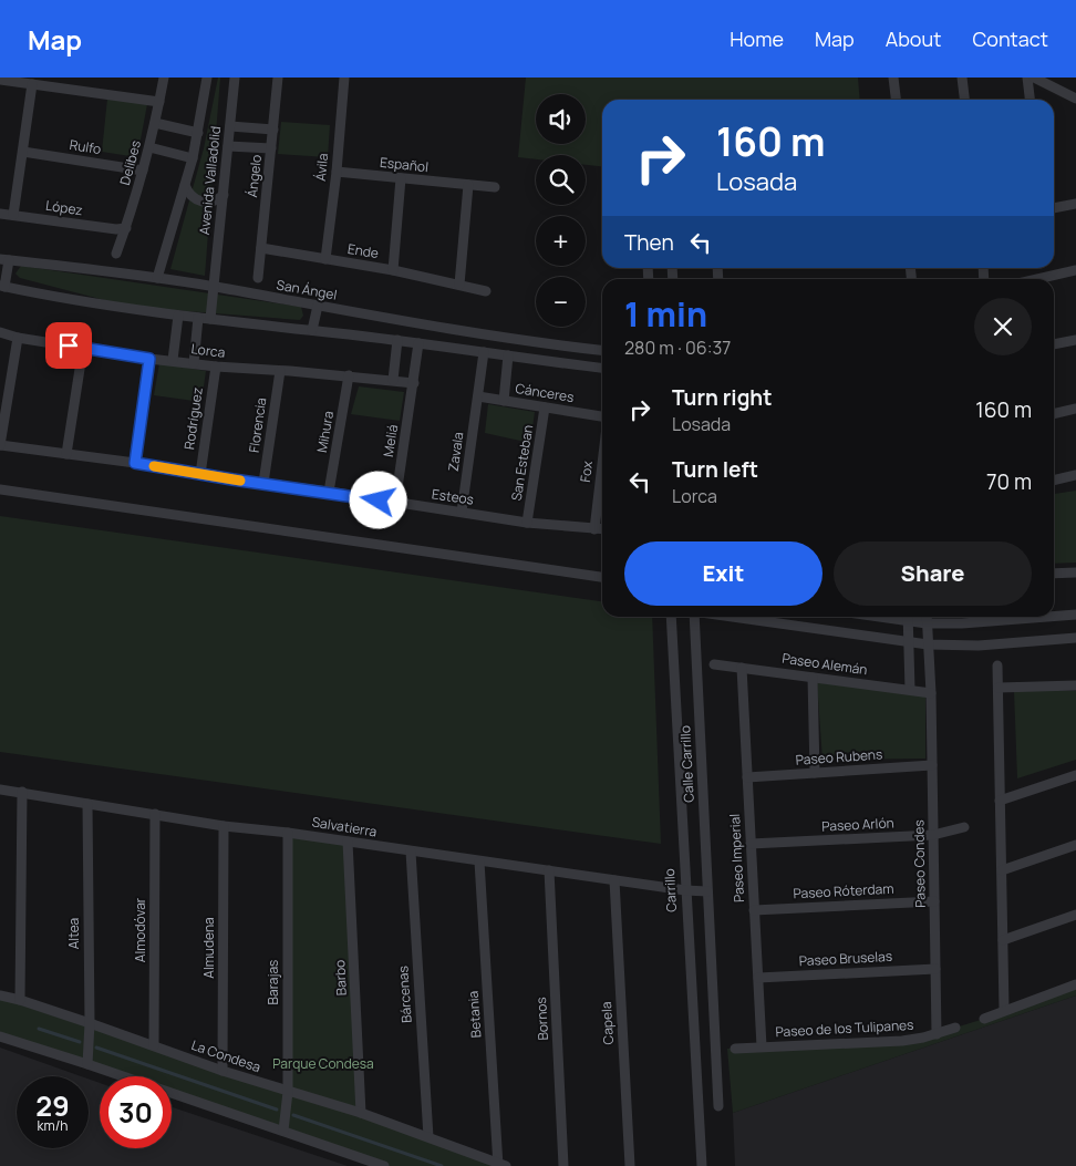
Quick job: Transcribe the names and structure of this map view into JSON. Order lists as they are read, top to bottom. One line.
{"streets":{"street":["Rulfo","Delibes","Español","Ávila","Ángelo","Avenida Valladolid","López","Ende","San Ángel","Lorca","Cánceres","Rodríguez","Florencia","Mihura","Meliá","Zavala","San Esteban","Fox","Esteos","Paseo Alemán","Paseo Rubens","Calle Carrillo","Paseo Arlón","Salvatierra","Paseo Imperial","Paseo Condes","Carrillo","Paseo Róterdam","Almodóvar","Altea","Almudena","Paseo Bruselas","Barbo","Barajas","Bárcenas","Betania","Bornos","Capela","Paseo de los Tulipanes","La Condesa"]},"crossings":[["Rulfo","Delibes"],["Delibes","López"],["Español","Ávila"],["Ávila","Ende"],["Ángelo","Ende"],["Avenida Valladolid","San Ángel"],["Lorca","Rodríguez"],["Lorca","Florencia"],["Lorca","Mihura"],["Lorca","Meliá"],["Cánceres","Zavala"],["Cánceres","San Esteban"],["Rodríguez","Esteos"],["Florencia","Esteos"],["Mihura","Esteos"],["Meliá","Esteos"],["Zavala","Esteos"],["San Esteban","Esteos"],["Fox","Esteos"],["Paseo Alemán","Paseo Imperial"],["Paseo Alemán","Paseo Condes"],["Paseo Rubens","Paseo Imperial"],["Paseo Rubens","Paseo Condes"],["Paseo Arlón","Paseo Imperial"],["Paseo Arlón","Paseo Condes"],["Salvatierra","Carrillo"],["Salvatierra","Almodóvar"],["Salvatierra","Altea"],["Salvatierra","Almudena"],["Salvatierra","Barbo"],["Salvatierra","Barajas"],["Salvatierra","Bárcenas"],["Salvatierra","Betania"],["Salvatierra","Bornos"],["Salvatierra","Capela"],["Paseo Imperial","Paseo Róterdam"],["Paseo Imperial","Paseo Bruselas"],["Paseo Imperial","Paseo de los Tulipanes"],["Paseo Condes","Paseo Róterdam"],["Paseo Condes","Paseo Bruselas"],["Paseo Condes","Paseo de los Tulipanes"],["Almodóvar","La Condesa"],["Altea","La Condesa"],["Almudena","La Condesa"],["Barbo","La Condesa"],["Barajas","La Condesa"],["Bárcenas","La Condesa"],["Betania","La Condesa"]],"parks":["Parque Condesa"],"page":{"header":"Map","nav":["Home","Map","About","Contact"],"map_buttons":["+","−"],"turn":["160 m","Losada"],"then":"Then","heading":["1 min","280 m · 06:37"],"list":[{"name":"Turn right","note":"Losada","value":"160 m"},{"name":"Turn left","note":"Lorca","value":"70 m"}],"buttons":["Exit","Share"],"speed":"29 km/h","limit":"30"}}
